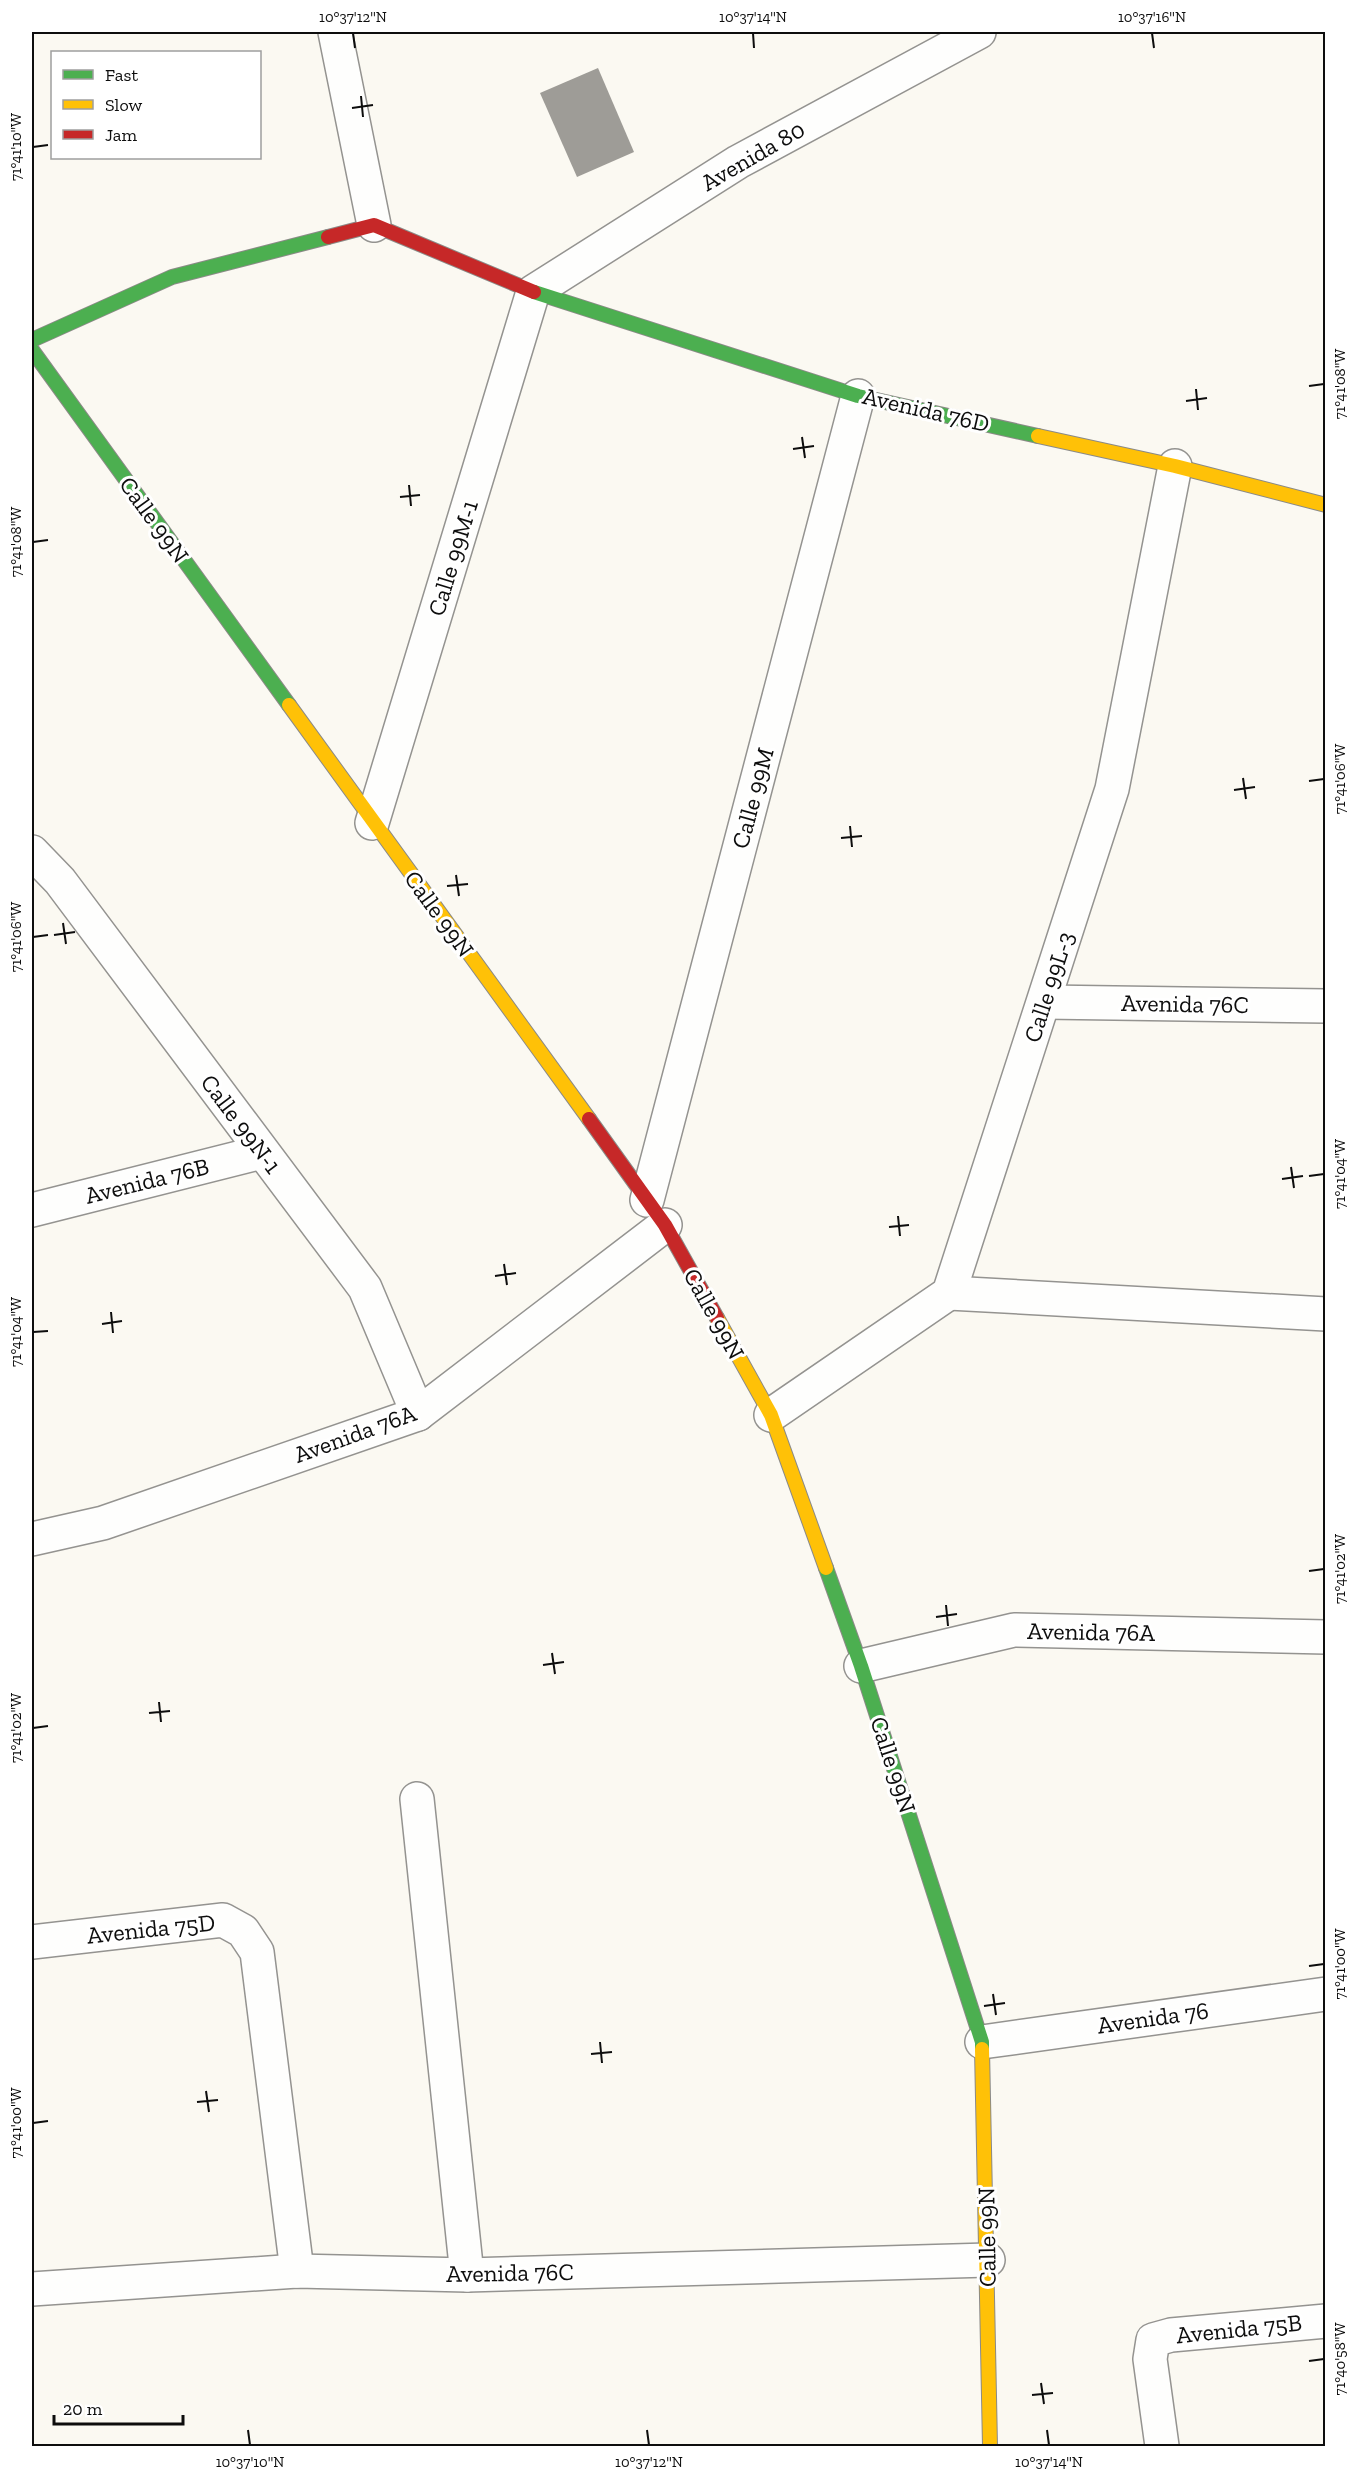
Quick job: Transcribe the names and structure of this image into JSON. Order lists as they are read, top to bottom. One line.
{"streets":{"street":["Avenida 80","Avenida 76D","Calle 99N","Calle 99M-1","Calle 99M","Calle 99L-3","Avenida 76C","Calle 99N-1","Avenida 76B","Avenida 76A","Avenida 75D","Avenida 76","Avenida 75B"]},"crossings":[["Avenida 80","Avenida 76D"],["Avenida 80","Calle 99M-1"],["Avenida 76D","Calle 99M-1"],["Avenida 76D","Calle 99M"],["Avenida 76D","Calle 99L-3"],["Calle 99N","Calle 99M-1"],["Calle 99N","Calle 99M"],["Calle 99N","Avenida 76C"],["Calle 99N","Avenida 76A"],["Calle 99N","Avenida 76"],["Calle 99M","Avenida 76A"],["Calle 99L-3","Avenida 76C"],["Avenida 76C","Avenida 75D"],["Calle 99N-1","Avenida 76B"],["Calle 99N-1","Avenida 76A"]],"legend":["Fast","Slow","Jam"],"scale_bar":"20 m","coordinates":["10°37'12\"N","10°37'14\"N","10°37'16\"N","71°41'10\"W","71°41'08\"W","71°41'06\"W","71°41'04\"W","71°41'02\"W","71°41'00\"W","71°40'58\"W","10°37'10\"N"]}
